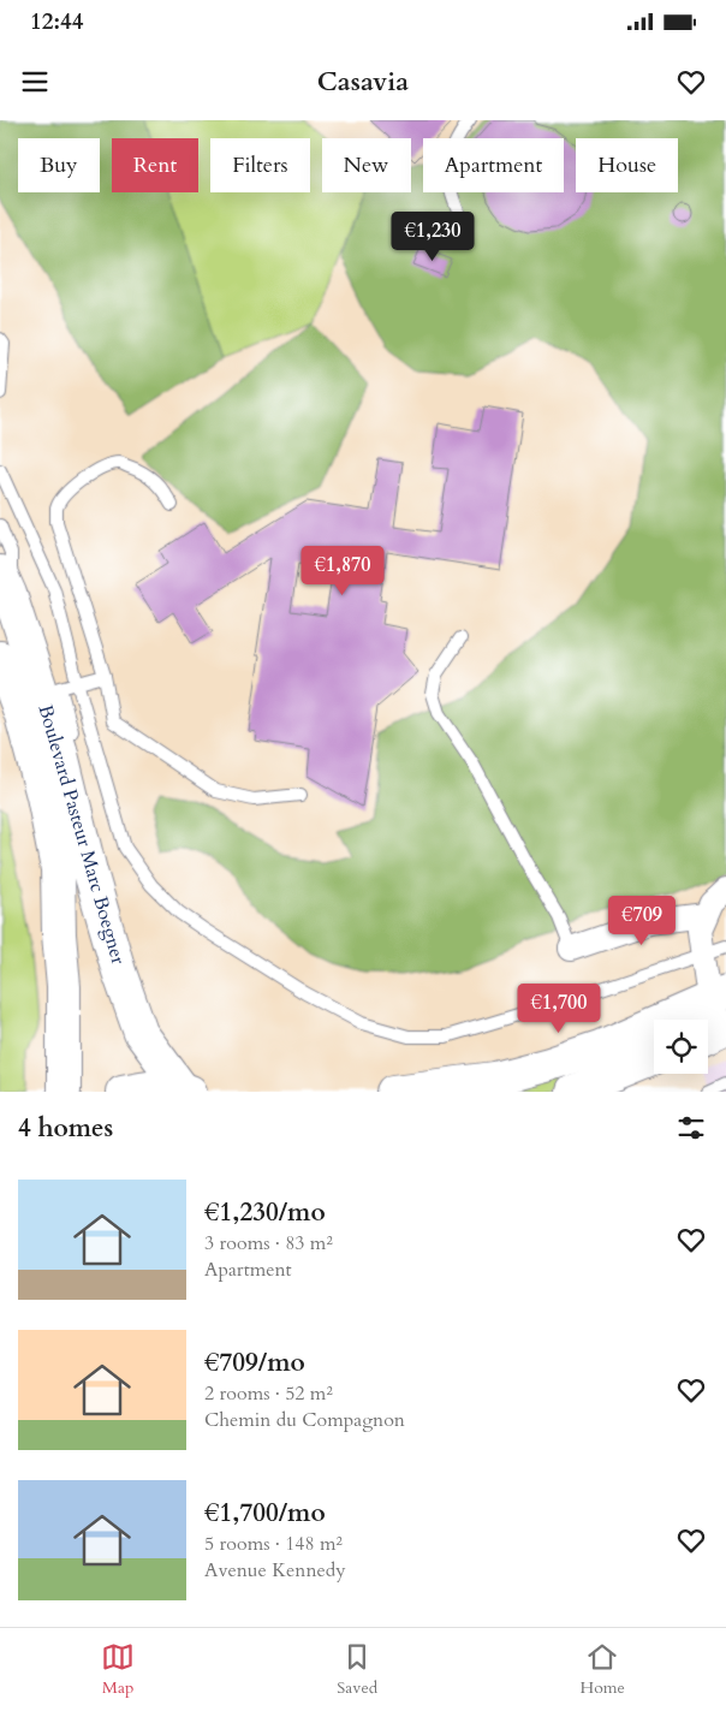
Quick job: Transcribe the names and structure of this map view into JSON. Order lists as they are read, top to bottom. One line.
{"streets":{"main road":["Boulevard Pasteur Marc Boegner"]},"page":{"status":"12:44","header":"Casavia","chip":["Buy","Rent","Filters","New","Apartment","House"],"price":["€1,230","€1,870","€709","€1,700"],"heading":"4 homes","list":[{"name":"€1,230/mo","note":"3 rooms · 83 m² · Apartment"},{"name":"€709/mo","note":"2 rooms · 52 m² · Chemin du Compagnon"},{"name":"€1,700/mo","note":"5 rooms · 148 m² · Avenue Kennedy"}],"tabs":["Map","Saved","Home"]}}
